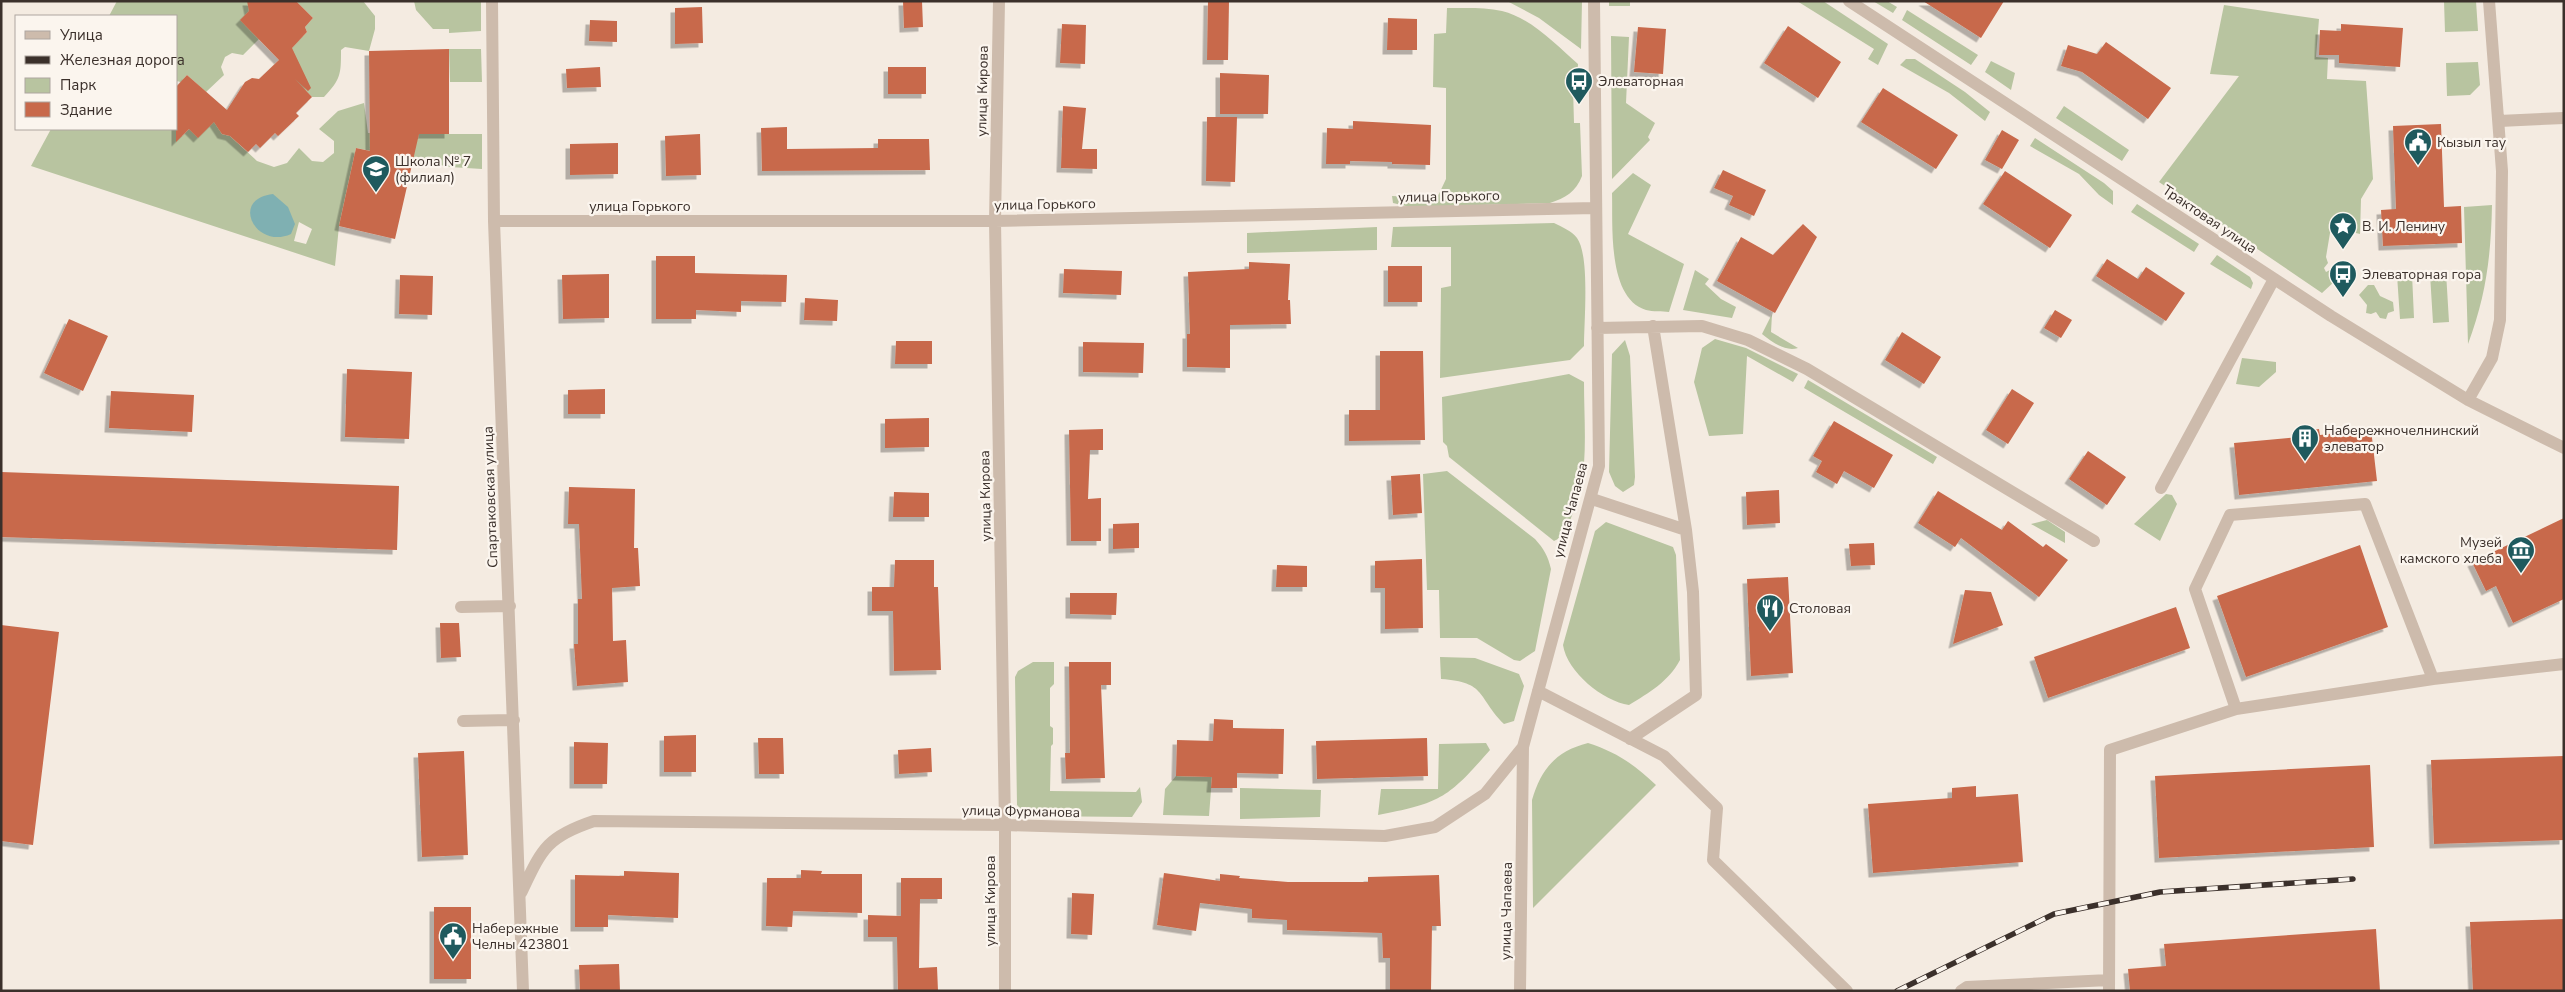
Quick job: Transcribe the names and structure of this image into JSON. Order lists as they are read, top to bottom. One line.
{"streets":{"street":["улица Кирова","улица Горького","Трактовая улица","Спартаковская улица","улица Чапаева","улица Фурманова"]},"crossings":[["улица Кирова","улица Горького"],["улица Кирова","улица Фурманова"],["улица Горького","Спартаковская улица"],["улица Горького","улица Чапаева"],["Спартаковская улица","улица Фурманова"],["улица Чапаева","улица Фурманова"]],"places":{"bus stop":["Элеваторная","Элеваторная гора"],"public building":["Кызыл тау","Набережные Челны 423801"],"school or university":["Школа № 7 (филиал)"],"place":["В. И. Ленину"],"building":["Набережночелнинский элеватор"],"museum":["Музей камского хлеба"],"restaurant":["Столовая"]},"legend":["Улица","Железная дорога","Парк","Здание"]}
